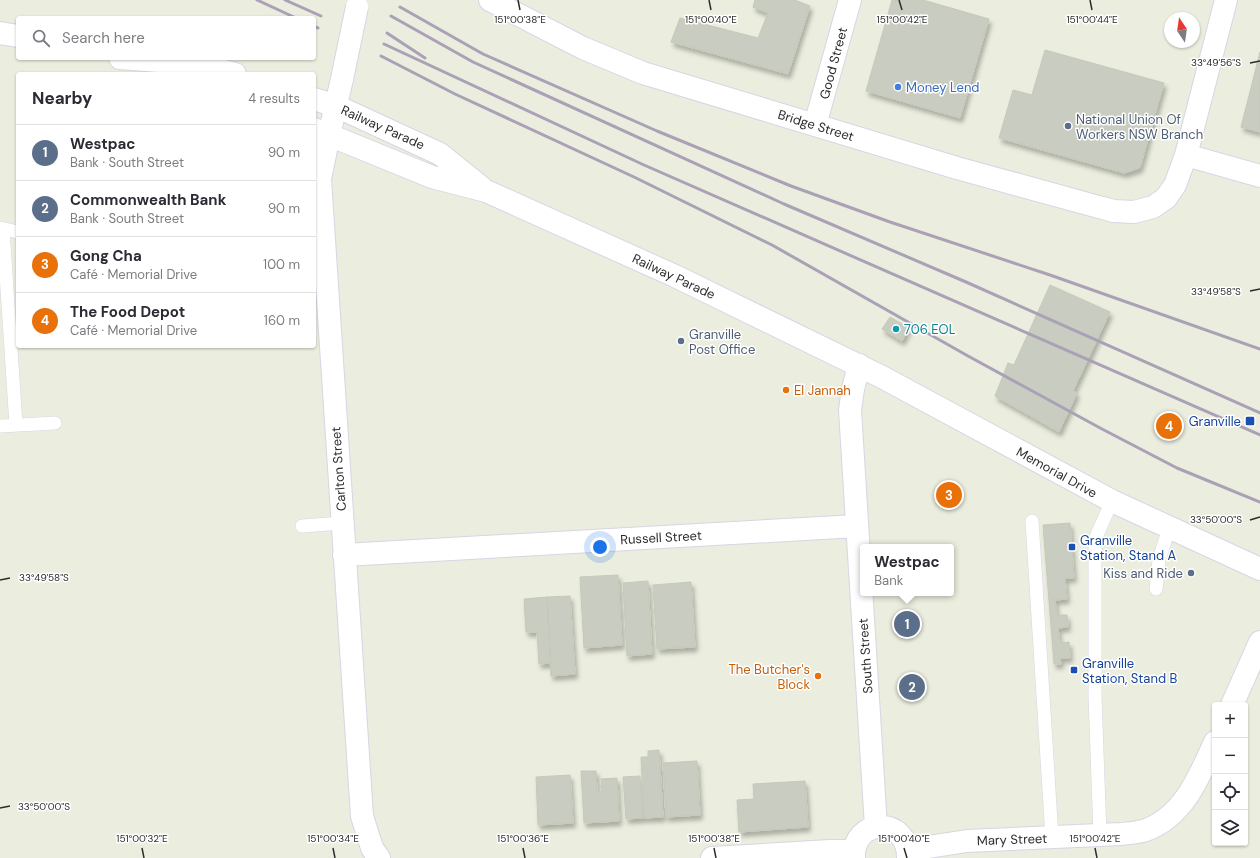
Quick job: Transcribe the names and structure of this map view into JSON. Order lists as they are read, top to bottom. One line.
{"streets":{"street":["Good Street","Bridge Street","Railway Parade","Carlton Street","Memorial Drive","Russell Street","South Street","Mary Street"]},"crossings":[["Good Street","Bridge Street"],["Railway Parade","Carlton Street"],["Railway Parade","Memorial Drive"],["Railway Parade","South Street"],["Carlton Street","Russell Street"],["Memorial Drive","South Street"],["Russell Street","South Street"]],"places":{"other":["Money Lend","National Union Of Workers NSW Branch","706 EOL","Granville Post Office","El Jannah","Kiss and Ride","The Butcher's Block"],"transit":["Granville","Granville Station, Stand A","Granville Station, Stand B"]},"north":"top","page":{"search":"Search here","heading":["Nearby","4 results"],"list":[{"mark":"1","name":"Westpac","note":"Bank · South Street","value":"90 m"},{"mark":"2","name":"Commonwealth Bank","note":"Bank · South Street","value":"90 m"},{"mark":"3","name":"Gong Cha","note":"Café · Memorial Drive","value":"100 m"},{"mark":"4","name":"The Food Depot","note":"Café · Memorial Drive","value":"160 m"}],"pins":["4","3","1","2"],"popup":["Westpac","Bank"],"map_buttons":["+","−"]},"coordinates":["151°00'38\"E","151°00'40\"E","151°00'42\"E","151°00'44\"E","33°49'56\"S","33°49'58\"S","33°50'00\"S","151°00'32\"E","151°00'34\"E","151°00'36\"E"]}
